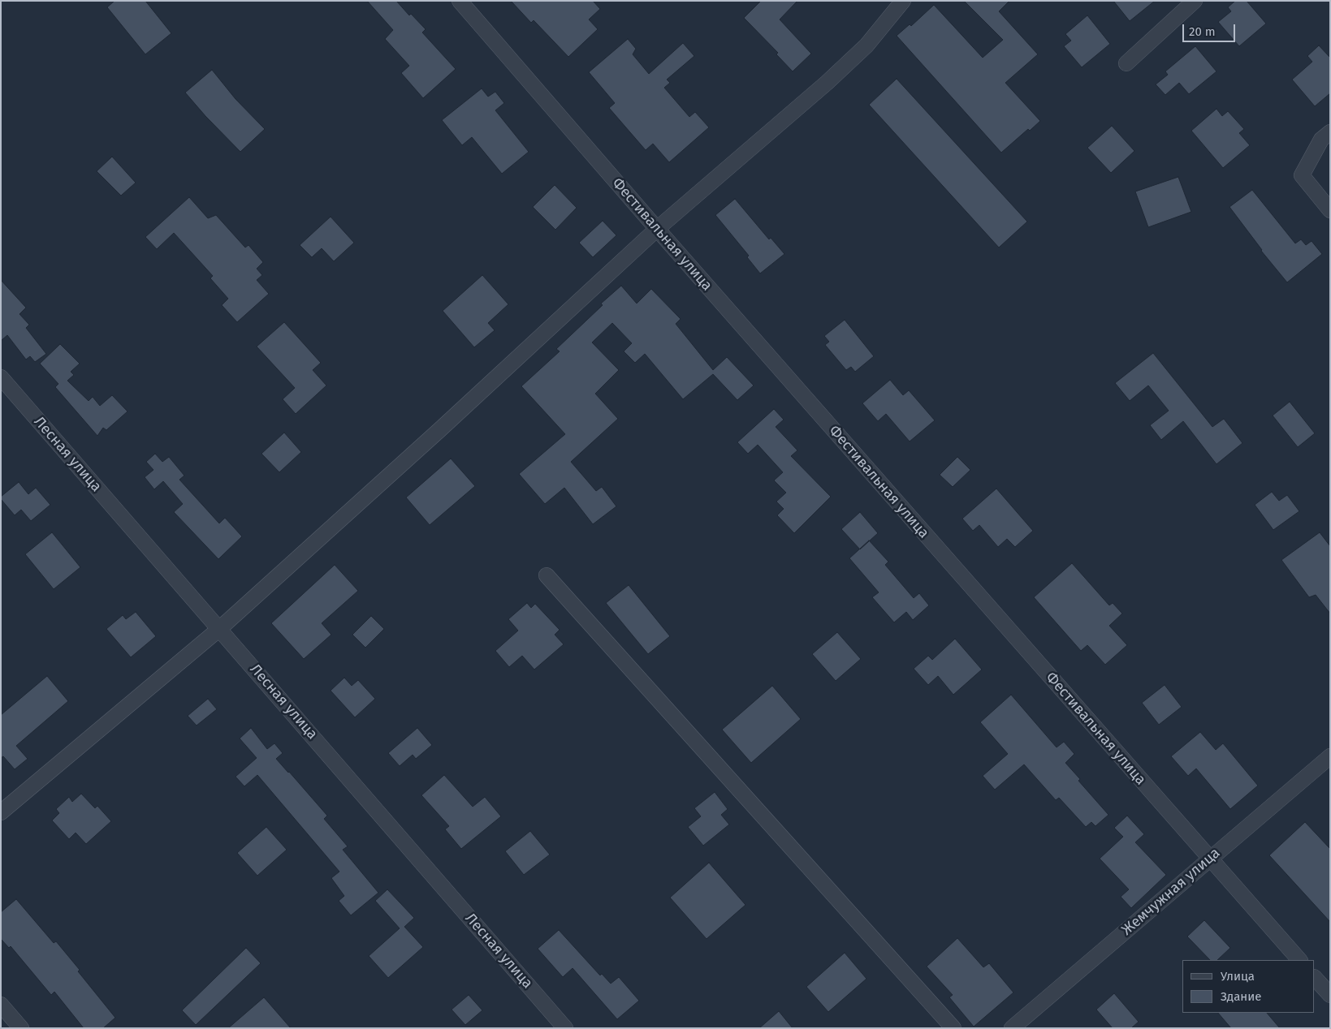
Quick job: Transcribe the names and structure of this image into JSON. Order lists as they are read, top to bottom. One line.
{"streets":{"street":["Фестивальная улица","Лесная улица","Жемчужная улица"]},"crossings":[["Фестивальная улица","Жемчужная улица"]],"legend":["Улица","Здание"],"scale_bar":"20 m"}
